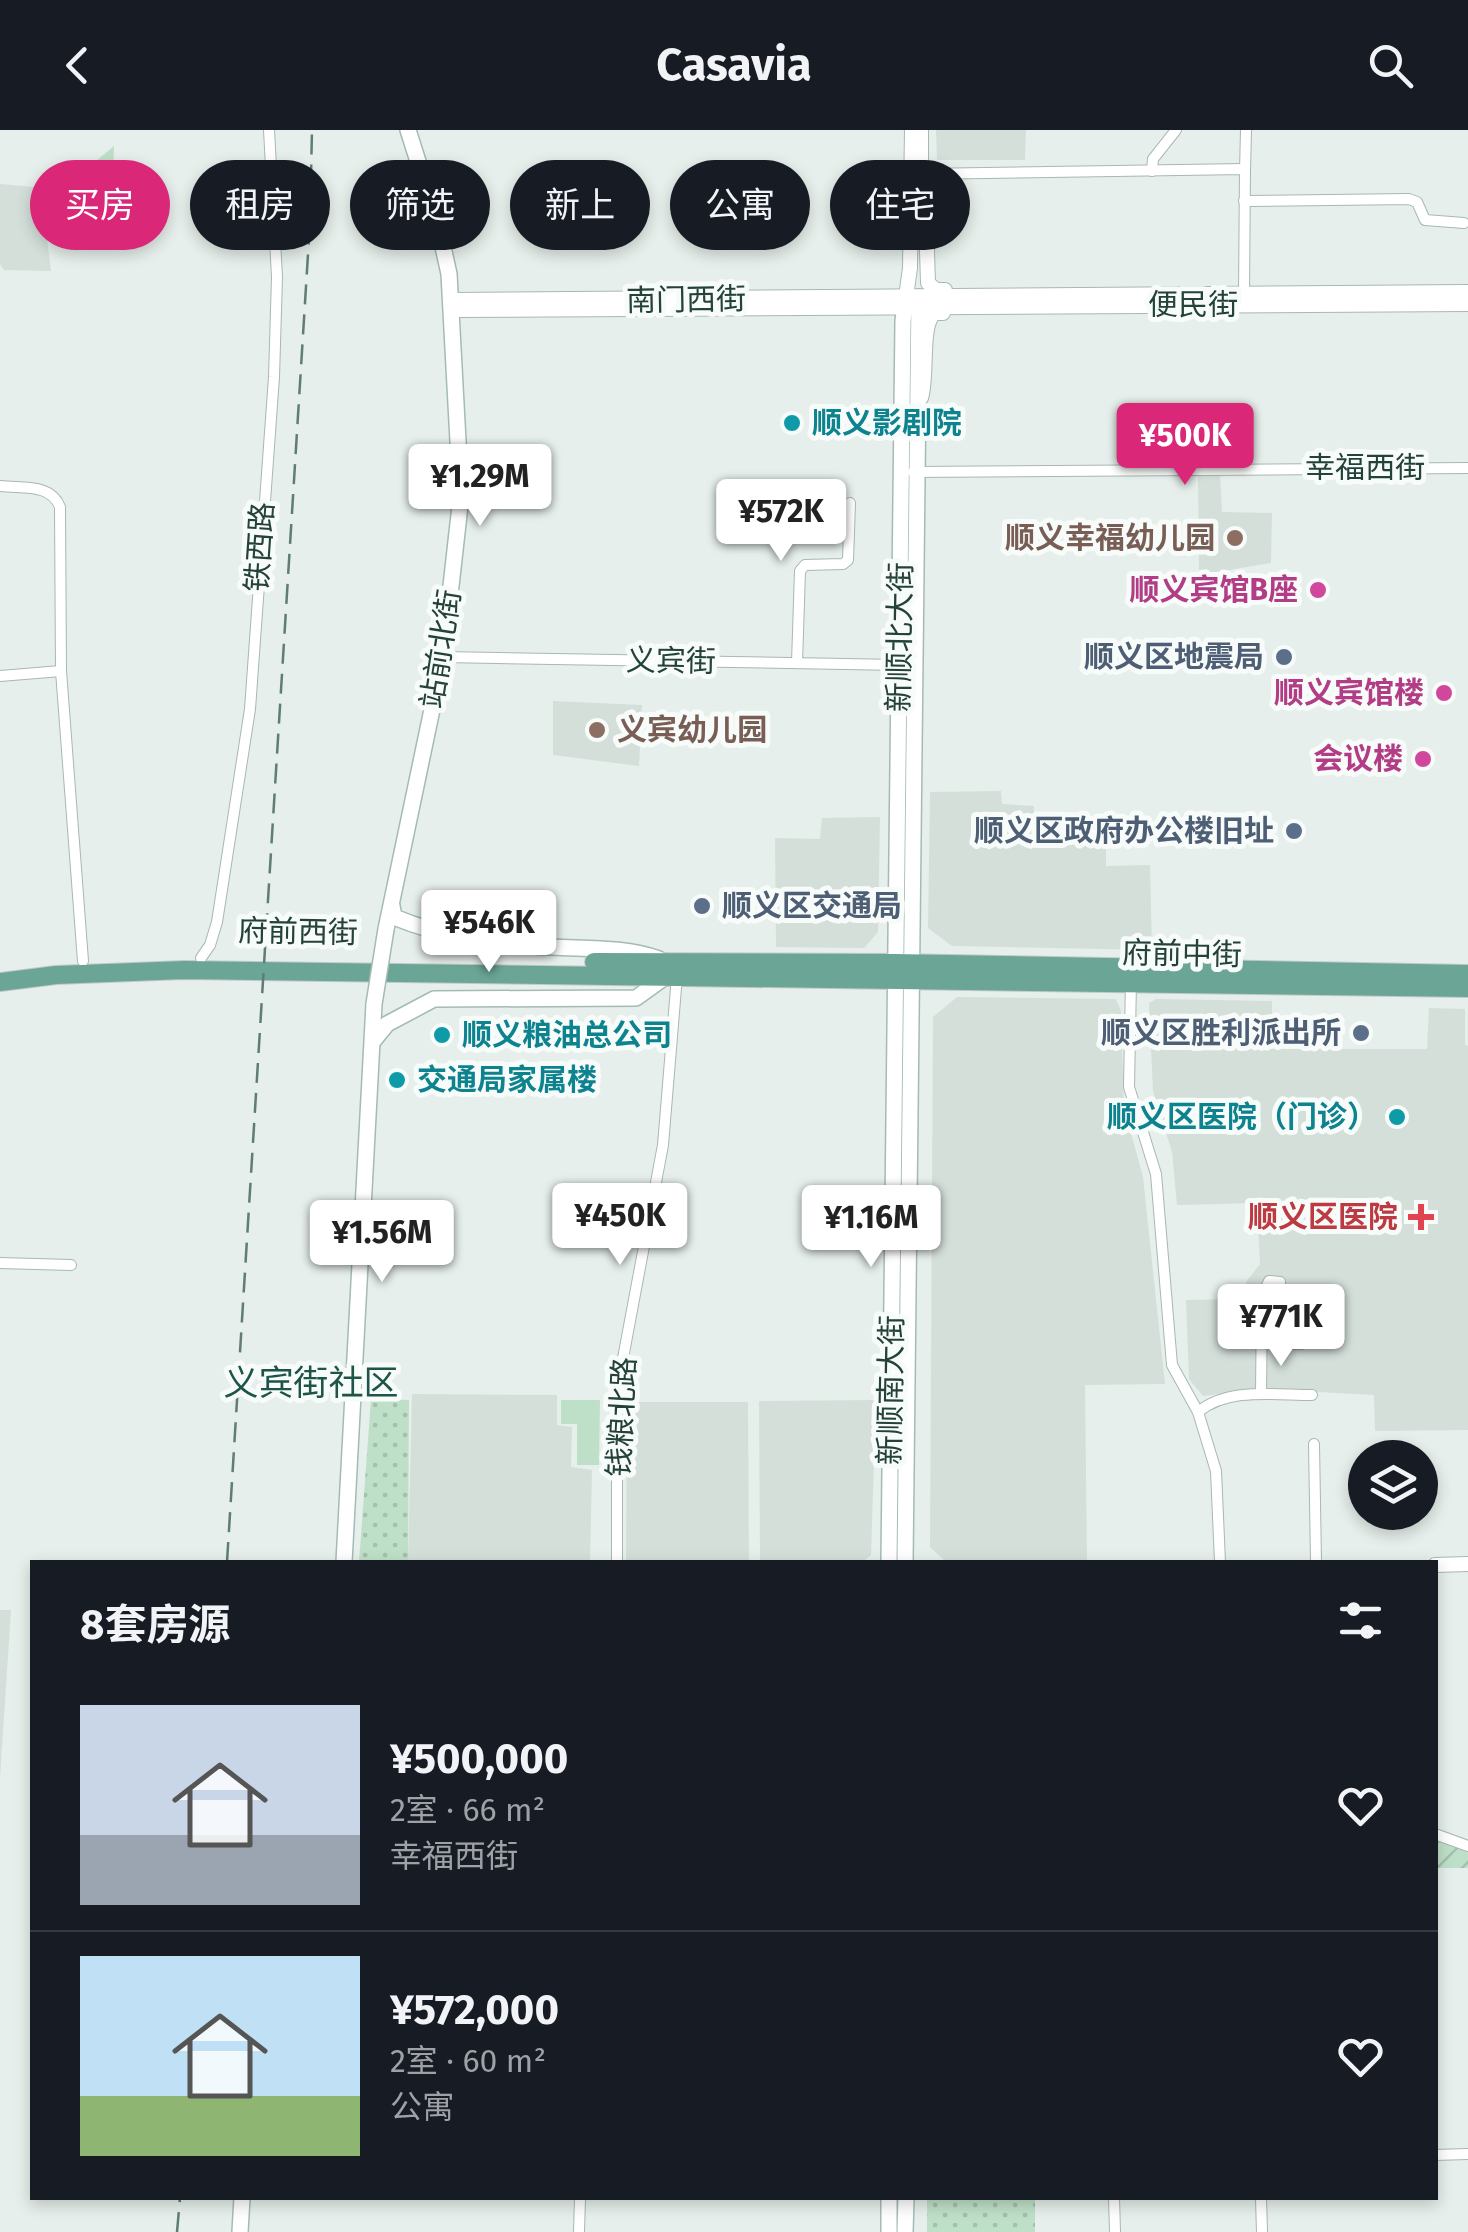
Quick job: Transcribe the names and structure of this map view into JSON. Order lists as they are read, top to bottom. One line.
{"streets":{"main road":["新顺北大街","站前北街","府前西街","府前中街","新顺南大街"],"street":["南门西街","便民街","幸福西街","铁西路","义宾街","钱粮北路"]},"crossings":[["南门西街","便民街"],["南门西街","新顺北大街"],["南门西街","站前北街"],["便民街","新顺北大街"],["幸福西街","新顺北大街"],["铁西路","府前西街"],["新顺北大街","义宾街"],["新顺北大街","府前西街"],["新顺北大街","府前中街"],["新顺北大街","新顺南大街"],["站前北街","义宾街"],["府前西街","府前中街"],["府前西街","新顺南大街"],["府前西街","钱粮北路"],["府前中街","新顺南大街"]],"districts":["义宾街社区"],"places":{"other":["顺义影剧院","顺义幸福幼儿园","顺义宾馆B座","顺义区地震局","顺义宾馆楼","义宾幼儿园","会议楼","顺义区政府办公楼旧址","顺义区交通局","顺义区胜利派出所","顺义粮油总公司","交通局家属楼","顺义区医院（门诊）"],"health":["顺义区医院"]},"page":{"header":"Casavia","chip":["买房","租房","筛选","新上","公寓","住宅"],"price":["¥500K","¥1.29M","¥572K","¥546K","¥450K","¥1.16M","¥1.56M","¥771K"],"heading":"8套房源","list":[{"name":"¥500,000","note":"2室 · 66 m² · 幸福西街"},{"name":"¥572,000","note":"2室 · 60 m² · 公寓"}]}}
